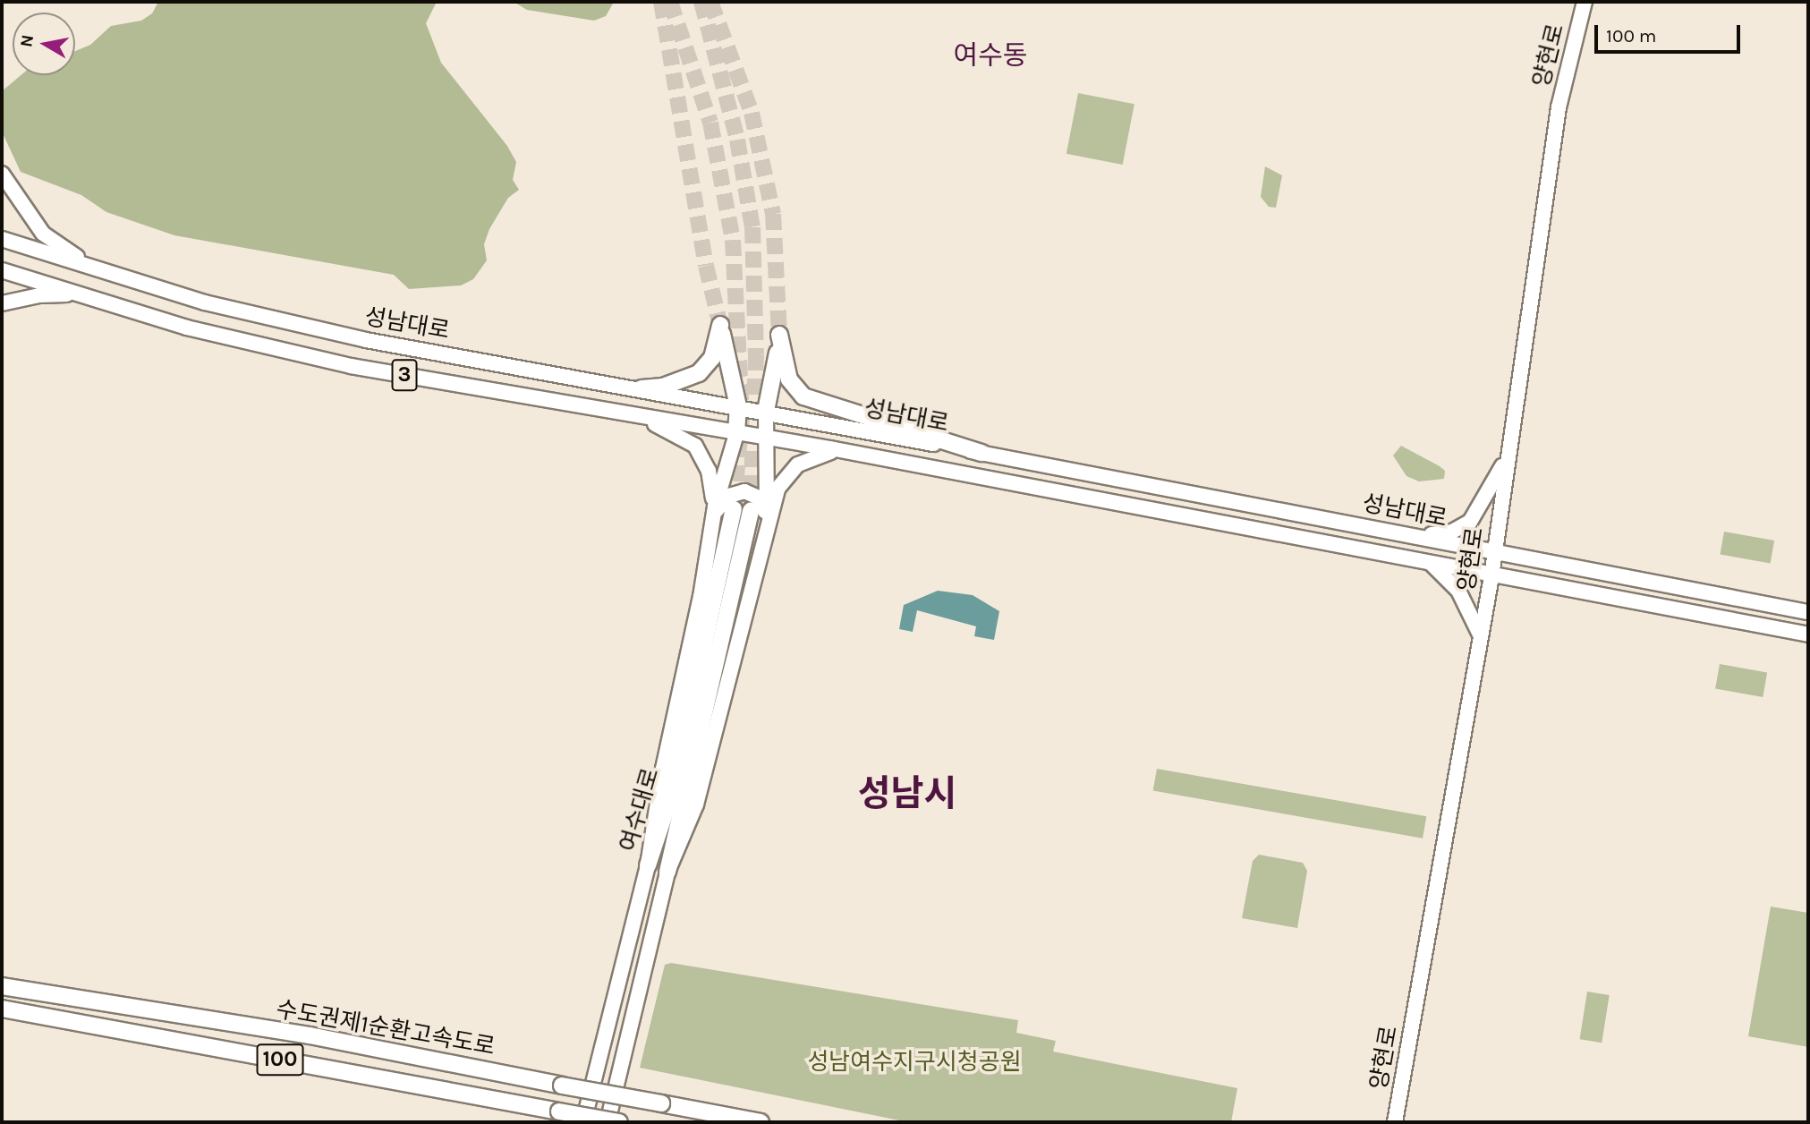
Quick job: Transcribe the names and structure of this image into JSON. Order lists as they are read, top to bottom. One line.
{"streets":{"highway":["여수대로","수도권제1순환고속도로","100"],"main road":["양현로","성남대로","3"]},"crossings":[["양현로","성남대로"]],"districts":["여수동","성남시"],"parks":["성남여수지구시청공원"],"scale_bar":"100 m","north":"left"}
